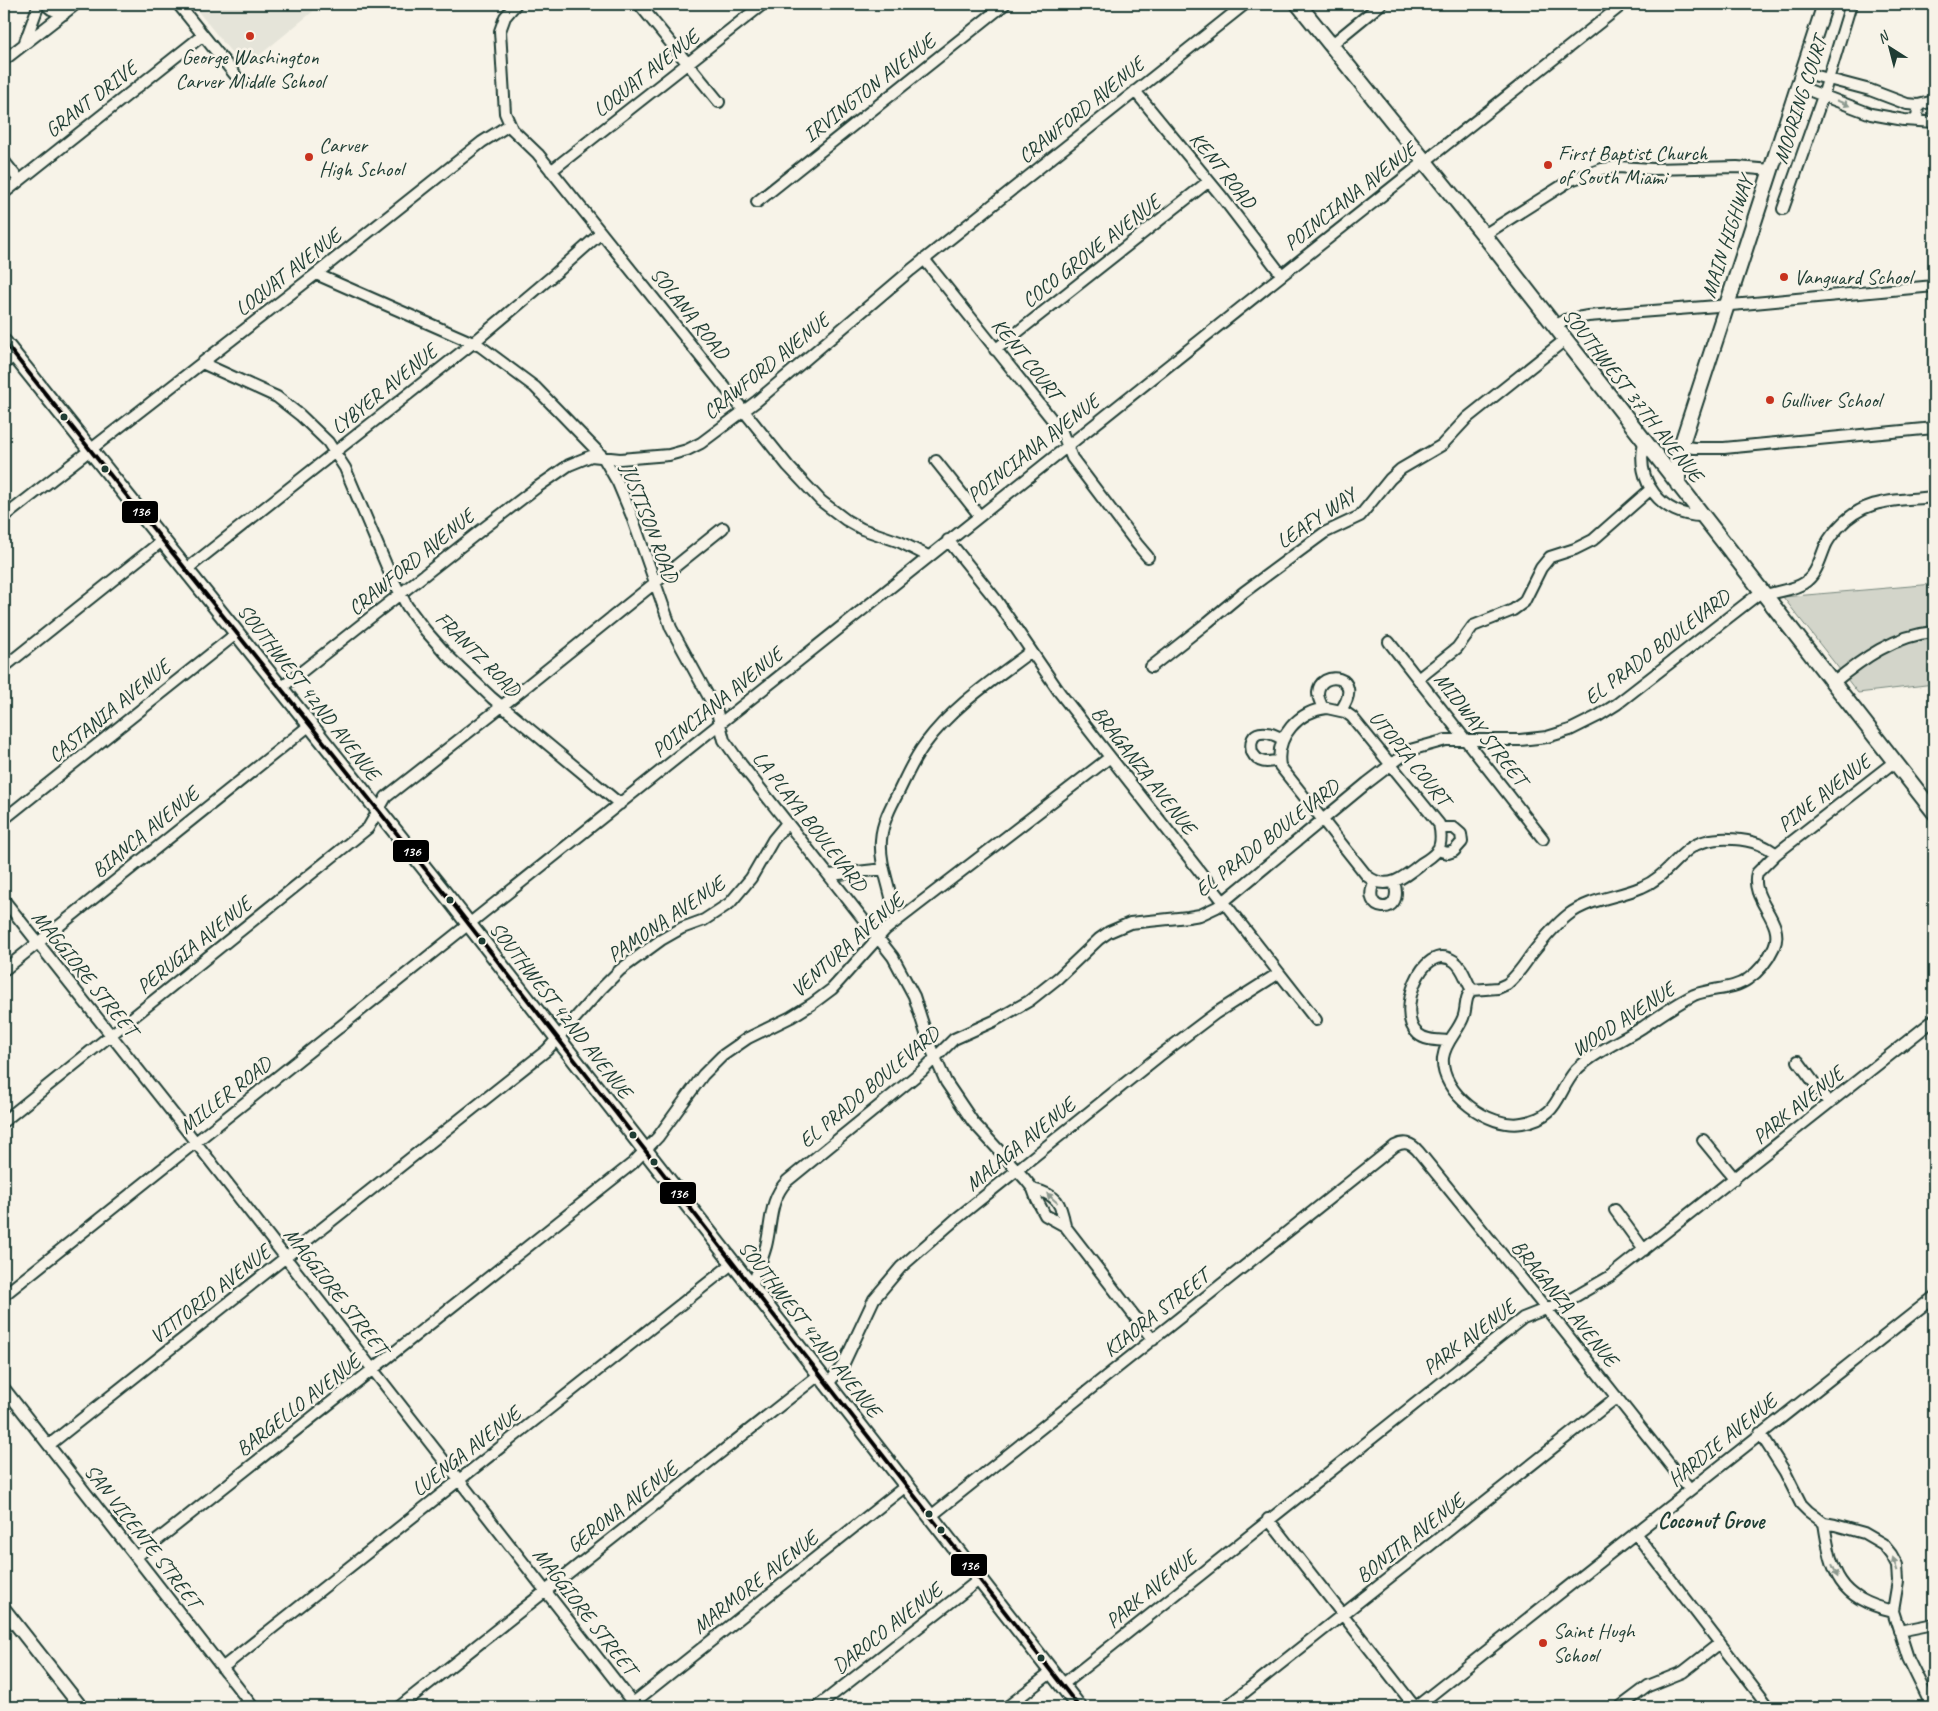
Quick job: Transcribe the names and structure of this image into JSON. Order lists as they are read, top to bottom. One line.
{"streets":{"main road":["MAIN HIGHWAY","SOUTHWEST 37TH AVENUE","SOUTHWEST 42ND AVENUE"],"street":["LOQUAT AVENUE","IRVINGTON AVENUE","GRANT DRIVE","MOORING COURT","CRAWFORD AVENUE","KENT ROAD","POINCIANA AVENUE","COCO GROVE AVENUE","SOLANA ROAD","KENT COURT","LYBYER AVENUE","LEAFY WAY","JUSTISON ROAD","EL PRADO BOULEVARD","FRANTZ ROAD","CASTANIA AVENUE","MIDWAY STREET","UTOPIA COURT","BRAGANZA AVENUE","PINE AVENUE","LA PLAYA BOULEVARD","BIANCA AVENUE","PAMONA AVENUE","PERUGIA AVENUE","VENTURA AVENUE","MAGGIORE STREET","WOOD AVENUE","MILLER ROAD","PARK AVENUE","MALAGA AVENUE","VITTORIO AVENUE","KIAORA STREET","BARGELLO AVENUE","HARDIE AVENUE","LUENGA AVENUE","GERONA AVENUE","SAN VICENTE STREET","BONITA AVENUE","MARMORE AVENUE","DAROCO AVENUE"]},"crossings":[["LOQUAT AVENUE","SOLANA ROAD"],["LOQUAT AVENUE","JUSTISON ROAD"],["LOQUAT AVENUE","FRANTZ ROAD"],["LOQUAT AVENUE","SOUTHWEST 42ND AVENUE"],["CRAWFORD AVENUE","KENT ROAD"],["CRAWFORD AVENUE","SOLANA ROAD"],["CRAWFORD AVENUE","KENT COURT"],["CRAWFORD AVENUE","JUSTISON ROAD"],["CRAWFORD AVENUE","FRANTZ ROAD"],["CRAWFORD AVENUE","SOUTHWEST 42ND AVENUE"],["KENT ROAD","POINCIANA AVENUE"],["KENT ROAD","COCO GROVE AVENUE"],["POINCIANA AVENUE","SOLANA ROAD"],["POINCIANA AVENUE","KENT COURT"],["POINCIANA AVENUE","SOUTHWEST 37TH AVENUE"],["POINCIANA AVENUE","JUSTISON ROAD"],["POINCIANA AVENUE","FRANTZ ROAD"],["POINCIANA AVENUE","SOUTHWEST 42ND AVENUE"],["POINCIANA AVENUE","BRAGANZA AVENUE"],["POINCIANA AVENUE","LA PLAYA BOULEVARD"],["POINCIANA AVENUE","MILLER ROAD"],["MAIN HIGHWAY","SOUTHWEST 37TH AVENUE"],["COCO GROVE AVENUE","KENT COURT"],["SOLANA ROAD","LYBYER AVENUE"],["LYBYER AVENUE","JUSTISON ROAD"],["LYBYER AVENUE","FRANTZ ROAD"],["LYBYER AVENUE","SOUTHWEST 42ND AVENUE"],["SOUTHWEST 37TH AVENUE","LEAFY WAY"],["SOUTHWEST 37TH AVENUE","EL PRADO BOULEVARD"],["SOUTHWEST 37TH AVENUE","PINE AVENUE"],["JUSTISON ROAD","LA PLAYA BOULEVARD"],["JUSTISON ROAD","PERUGIA AVENUE"],["EL PRADO BOULEVARD","SOUTHWEST 42ND AVENUE"],["EL PRADO BOULEVARD","MIDWAY STREET"],["EL PRADO BOULEVARD","UTOPIA COURT"],["EL PRADO BOULEVARD","BRAGANZA AVENUE"],["EL PRADO BOULEVARD","LA PLAYA BOULEVARD"],["FRANTZ ROAD","PERUGIA AVENUE"],["SOUTHWEST 42ND AVENUE","CASTANIA AVENUE"],["SOUTHWEST 42ND AVENUE","BIANCA AVENUE"],["SOUTHWEST 42ND AVENUE","PAMONA AVENUE"],["SOUTHWEST 42ND AVENUE","PERUGIA AVENUE"],["SOUTHWEST 42ND AVENUE","VENTURA AVENUE"],["SOUTHWEST 42ND AVENUE","MILLER ROAD"],["SOUTHWEST 42ND AVENUE","PARK AVENUE"],["SOUTHWEST 42ND AVENUE","MALAGA AVENUE"],["SOUTHWEST 42ND AVENUE","VITTORIO AVENUE"],["SOUTHWEST 42ND AVENUE","KIAORA STREET"],["SOUTHWEST 42ND AVENUE","BARGELLO AVENUE"],["SOUTHWEST 42ND AVENUE","LUENGA AVENUE"],["SOUTHWEST 42ND AVENUE","GERONA AVENUE"],["SOUTHWEST 42ND AVENUE","MARMORE AVENUE"],["SOUTHWEST 42ND AVENUE","DAROCO AVENUE"],["BRAGANZA AVENUE","VENTURA AVENUE"],["BRAGANZA AVENUE","PARK AVENUE"],["BRAGANZA AVENUE","MALAGA AVENUE"],["BRAGANZA AVENUE","KIAORA STREET"],["BRAGANZA AVENUE","HARDIE AVENUE"],["BRAGANZA AVENUE","BONITA AVENUE"],["PINE AVENUE","WOOD AVENUE"],["LA PLAYA BOULEVARD","PAMONA AVENUE"],["LA PLAYA BOULEVARD","VENTURA AVENUE"],["LA PLAYA BOULEVARD","MALAGA AVENUE"],["LA PLAYA BOULEVARD","KIAORA STREET"],["BIANCA AVENUE","MAGGIORE STREET"],["PAMONA AVENUE","VITTORIO AVENUE"],["PERUGIA AVENUE","MAGGIORE STREET"],["VENTURA AVENUE","BARGELLO AVENUE"],["MAGGIORE STREET","MILLER ROAD"],["MAGGIORE STREET","VITTORIO AVENUE"],["MAGGIORE STREET","BARGELLO AVENUE"],["MAGGIORE STREET","LUENGA AVENUE"],["MAGGIORE STREET","GERONA AVENUE"],["MAGGIORE STREET","MARMORE AVENUE"],["MALAGA AVENUE","GERONA AVENUE"],["VITTORIO AVENUE","SAN VICENTE STREET"],["BARGELLO AVENUE","SAN VICENTE STREET"],["LUENGA AVENUE","SAN VICENTE STREET"]],"districts":["Coconut Grove"],"places":["George Washington Carver Middle School","Carver High School","First Baptist Church of South Miami","Vanguard School","Gulliver School","Saint Hugh School"],"lines":["transit line 136"],"north":"top left"}
